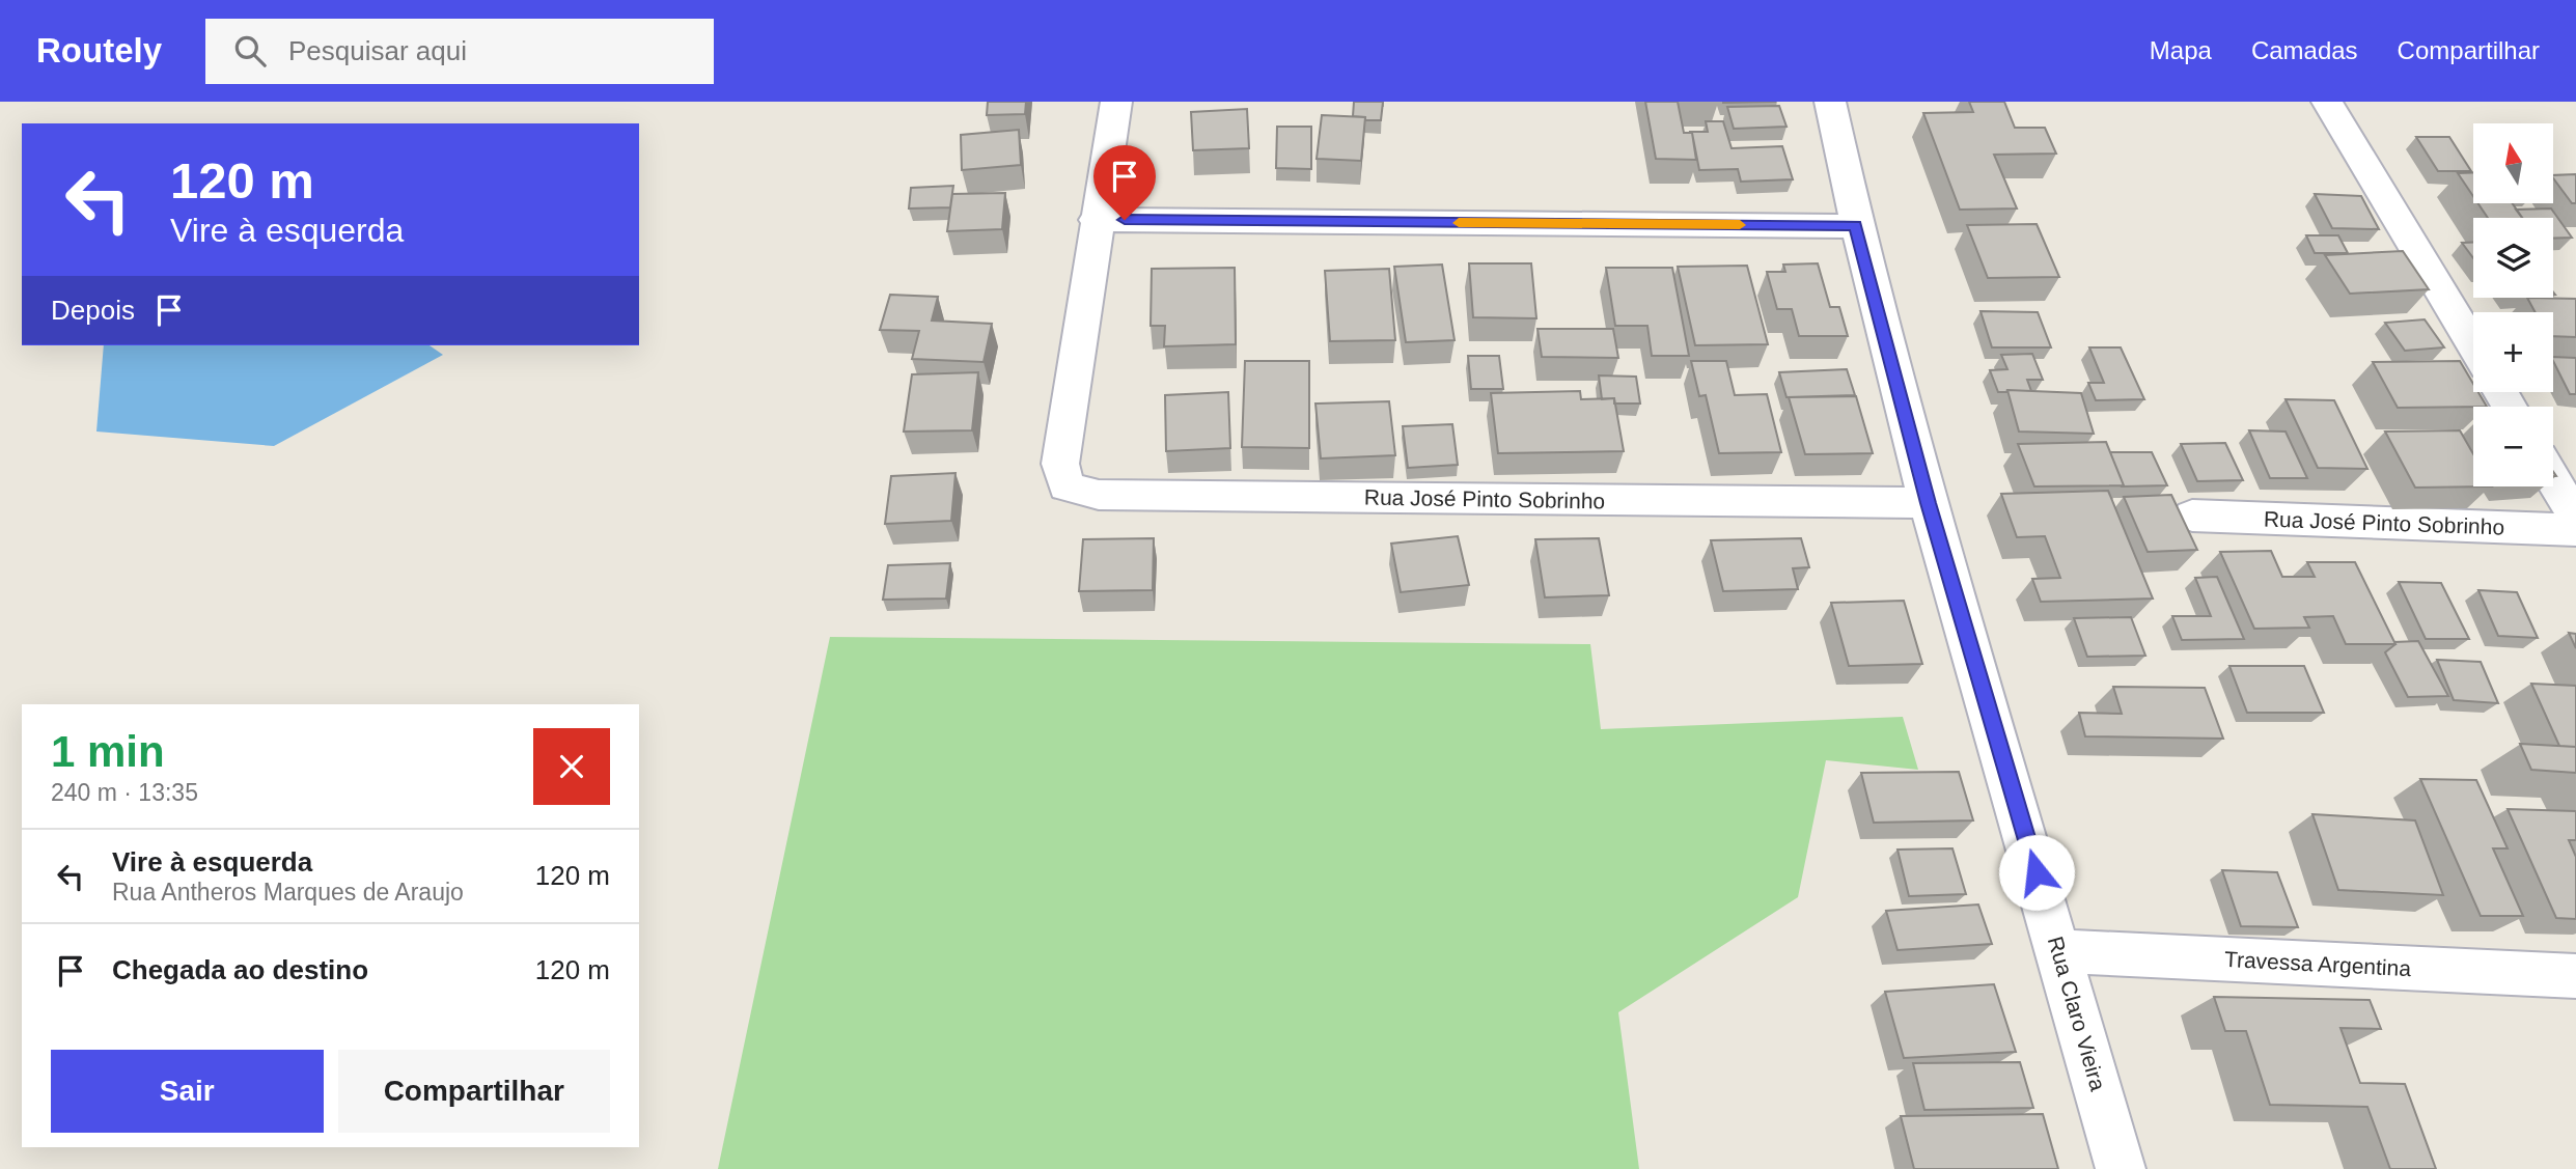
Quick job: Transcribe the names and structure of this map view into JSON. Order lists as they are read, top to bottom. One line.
{"streets":{"street":["Rua José Pinto Sobrinho","Travessa Argentina","Rua Claro Vieira"]},"crossings":[["Rua José Pinto Sobrinho","Rua Claro Vieira"],["Travessa Argentina","Rua Claro Vieira"]],"north":"top","page":{"header":"Routely","search":"Pesquisar aqui","nav":["Mapa","Camadas","Compartilhar"],"map_buttons":["+","−"],"turn":["120 m","Vire à esquerda"],"then":"Depois","heading":["1 min","240 m · 13:35"],"list":[{"name":"Vire à esquerda","note":"Rua Antheros Marques de Araujo","value":"120 m"},{"name":"Chegada ao destino","value":"120 m"}],"buttons":["Sair","Compartilhar"]}}
